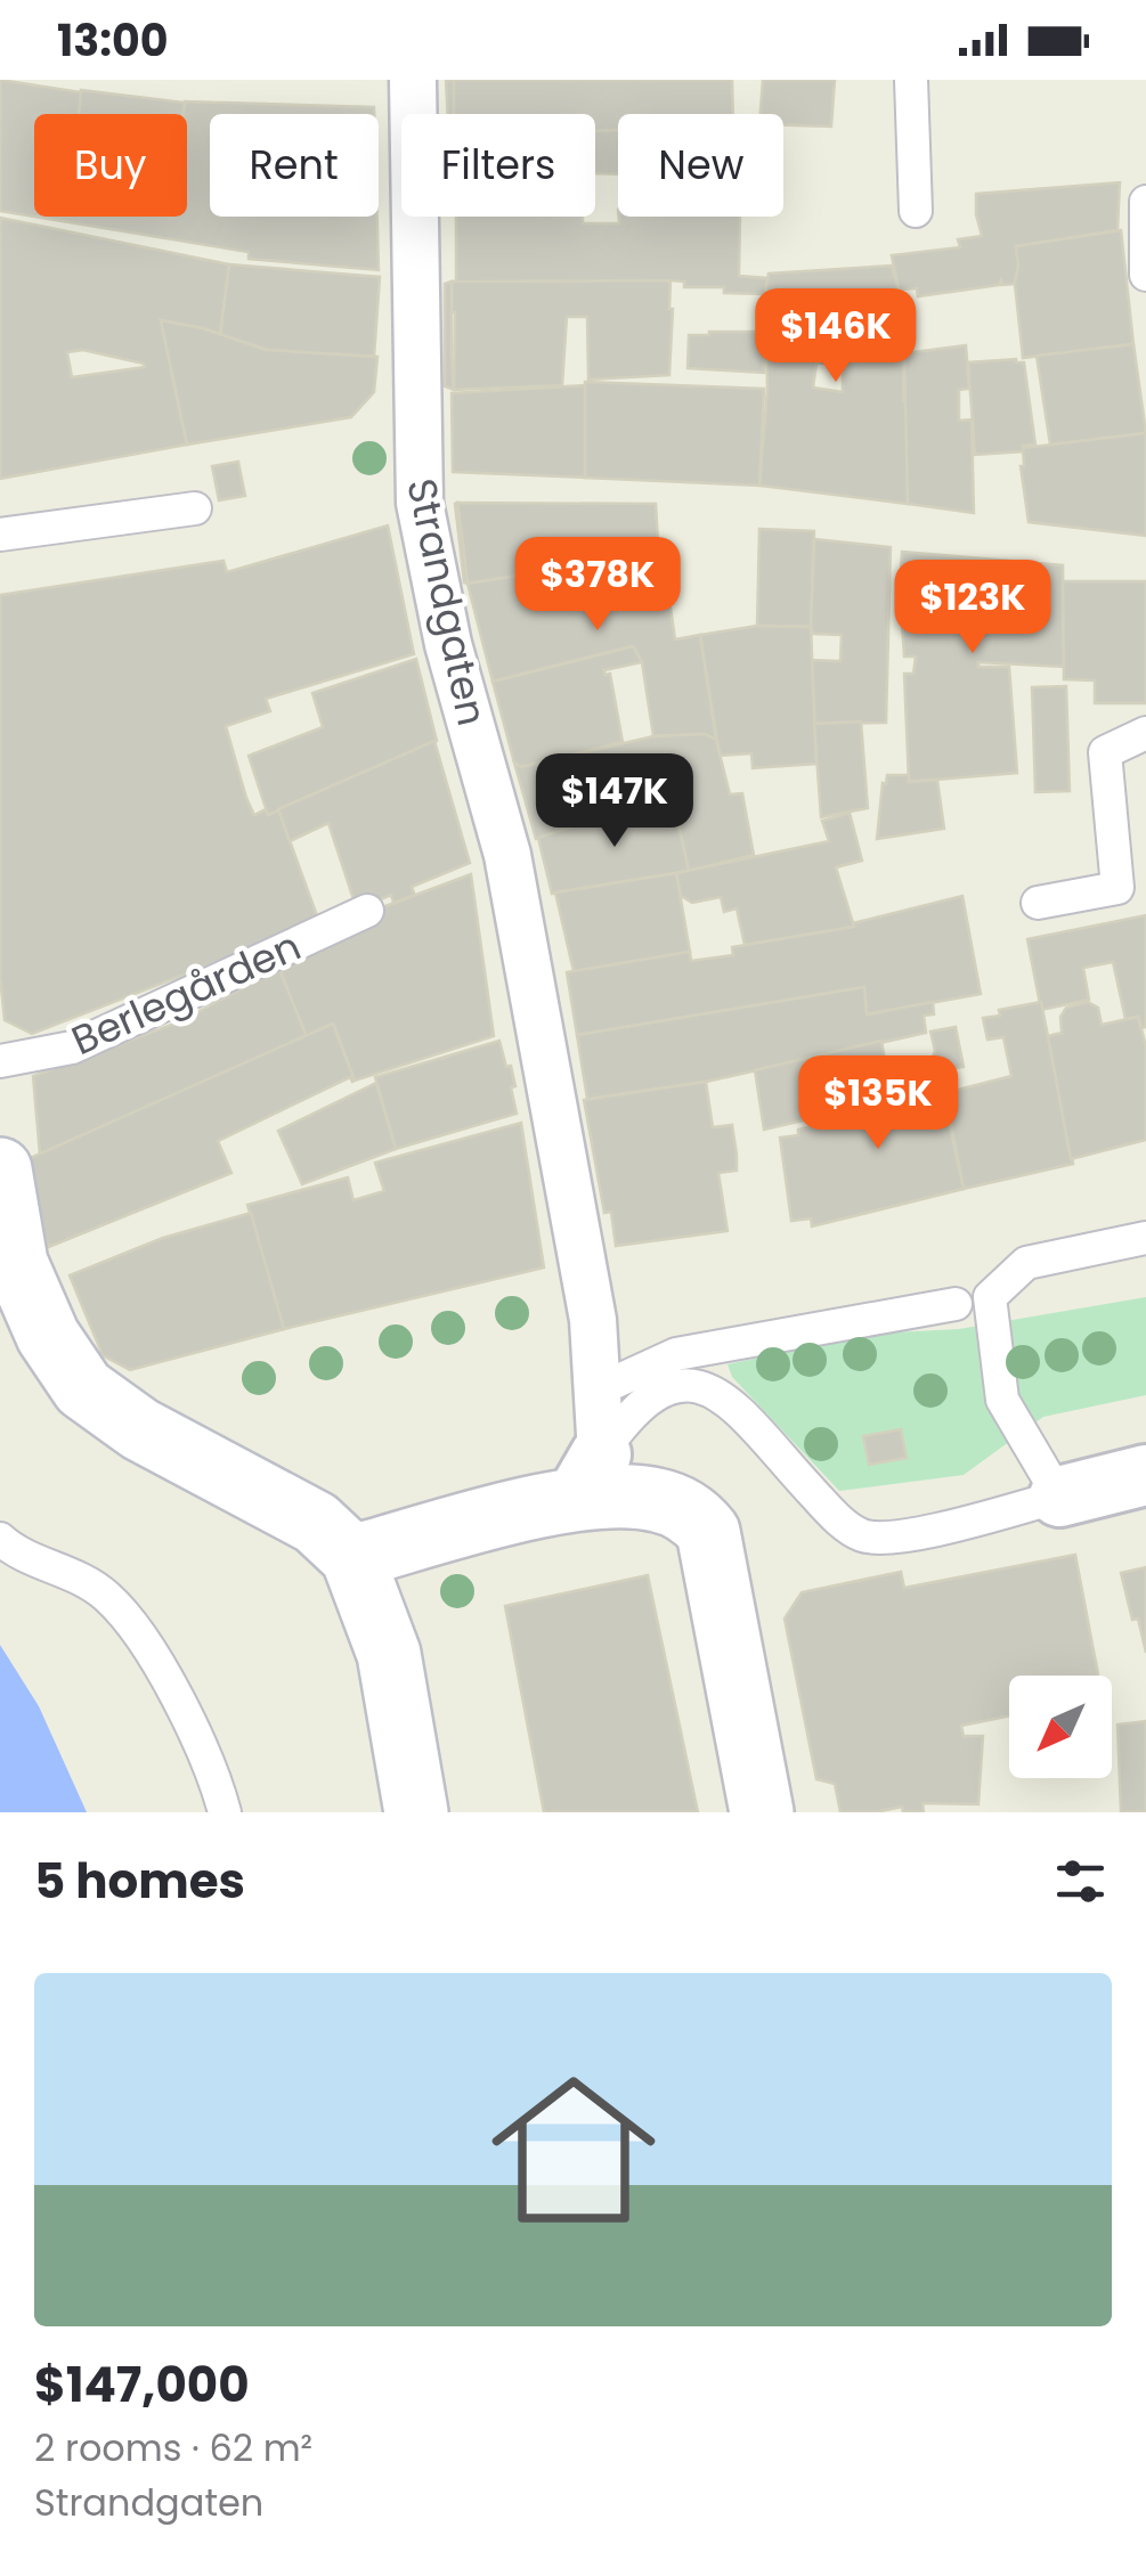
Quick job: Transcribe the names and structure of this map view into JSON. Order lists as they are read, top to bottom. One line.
{"streets":{"street":["Strandgaten"],"lane":["Berlegården"]},"north":"bottom left","page":{"status":"13:00","chip":["Buy","Rent","Filters","New"],"price":["$146K","$378K","$123K","$147K","$135K"],"heading":"5 homes","list":[{"name":"$147,000","note":"2 rooms · 62 m² · Strandgaten"}]}}
